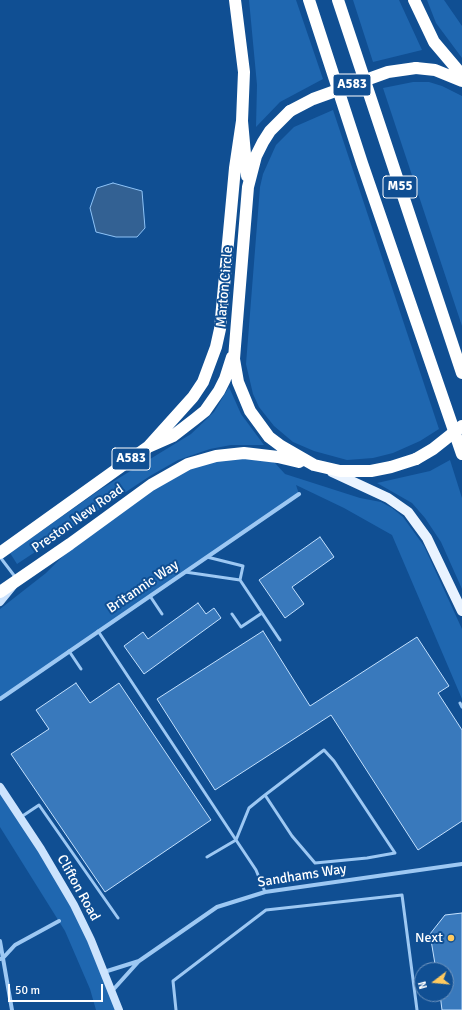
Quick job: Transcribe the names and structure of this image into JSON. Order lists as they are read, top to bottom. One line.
{"streets":{"highway":["A583","M55","Marton Circle","Preston New Road"],"street":["Britannic Way","Sandhams Way","Clifton Road"]},"crossings":[["Marton Circle","Preston New Road"],["Sandhams Way","Clifton Road"]],"places":["Next"],"scale_bar":"50 m","north":"left"}
